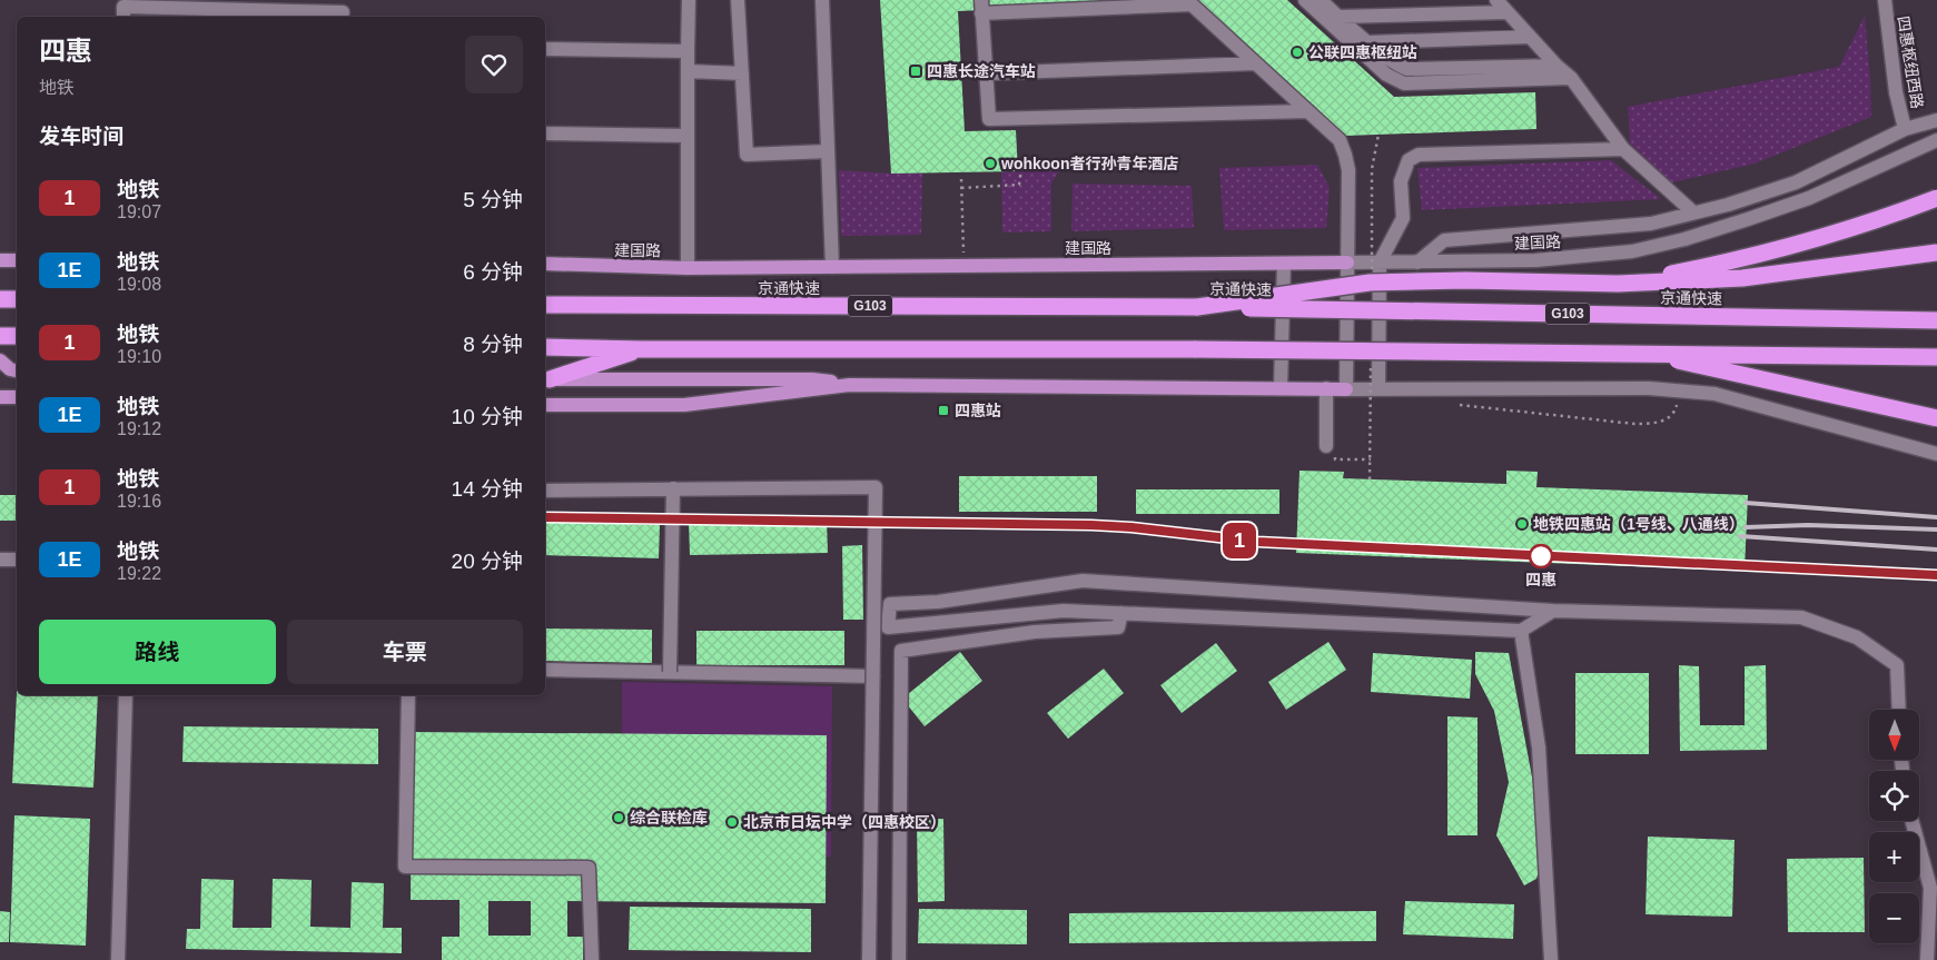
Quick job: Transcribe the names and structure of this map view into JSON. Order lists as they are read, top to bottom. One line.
{"streets":{"highway":["京通快速","G103"],"main road":["建国路"],"street":["四惠枢纽西路"]},"places":{"other":["公联四惠枢纽站","wohkoon者行孙青年酒店","地铁四惠站（1号线、八通线）","四惠","综合联检库","北京市日坛中学（四惠校区）"],"transit":["四惠长途汽车站","四惠站"]},"lines":["metro line 1"],"north":"bottom","page":{"on_map":"1","heading":[["四惠","地铁"],"发车时间"],"list":[{"mark":"1","name":"地铁","note":"19:07","value":"5 分钟"},{"mark":"1E","name":"地铁","note":"19:08","value":"6 分钟"},{"mark":"1","name":"地铁","note":"19:10","value":"8 分钟"},{"mark":"1E","name":"地铁","note":"19:12","value":"10 分钟"},{"mark":"1","name":"地铁","note":"19:16","value":"14 分钟"},{"mark":"1E","name":"地铁","note":"19:22","value":"20 分钟"}],"buttons":["路线","车票"],"map_buttons":["+","−"]}}
